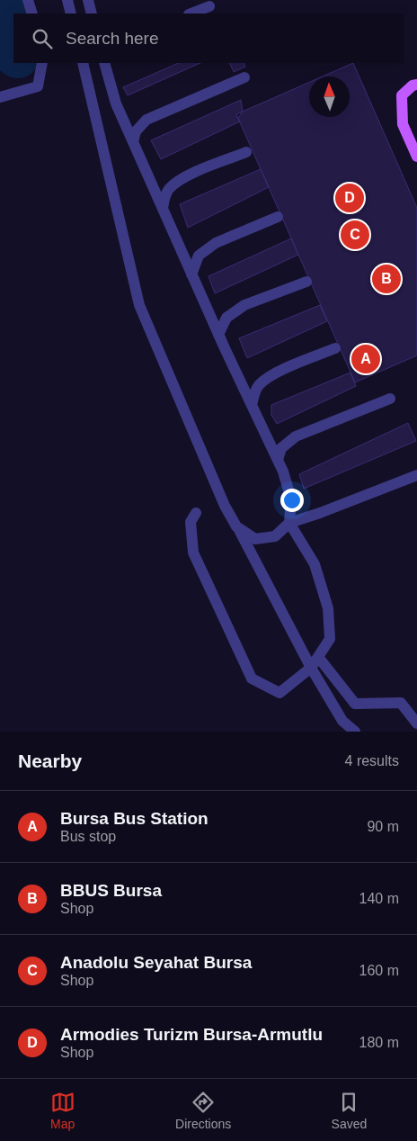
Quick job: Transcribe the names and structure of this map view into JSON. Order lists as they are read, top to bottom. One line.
{"north":"top","page":{"search":"Search here","pins":["D","C","B","A"],"heading":["Nearby","4 results"],"list":[{"mark":"A","name":"Bursa Bus Station","note":"Bus stop","value":"90 m"},{"mark":"B","name":"BBUS Bursa","note":"Shop","value":"140 m"},{"mark":"C","name":"Anadolu Seyahat Bursa","note":"Shop","value":"160 m"},{"mark":"D","name":"Armodies Turizm Bursa-Armutlu","note":"Shop","value":"180 m"}],"nav":["Map","Directions","Saved"]}}
